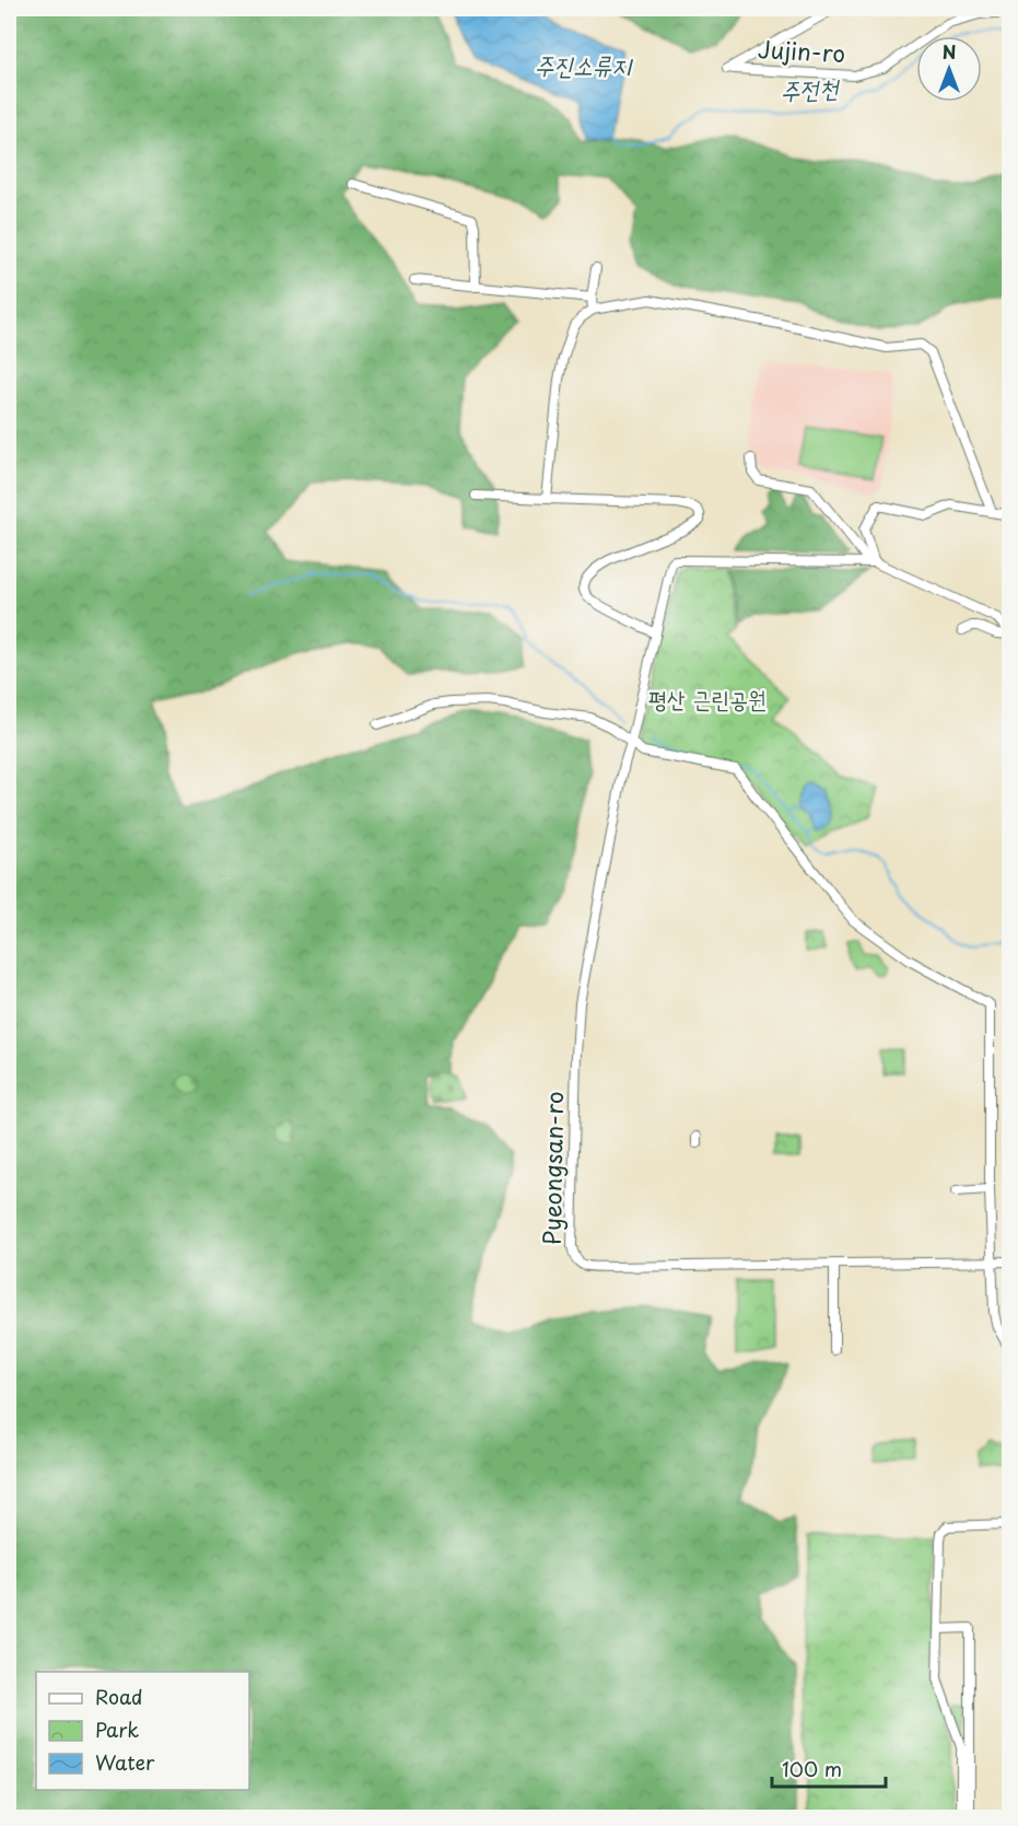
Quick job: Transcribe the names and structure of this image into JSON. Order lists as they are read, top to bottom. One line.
{"streets":{"street":["Jujin-ro","Pyeongsan-ro"]},"water":["주진소류지","주전천"],"parks":["평산 근린공원"],"legend":["Road","Park","Water"],"scale_bar":"100 m","north":"top"}
